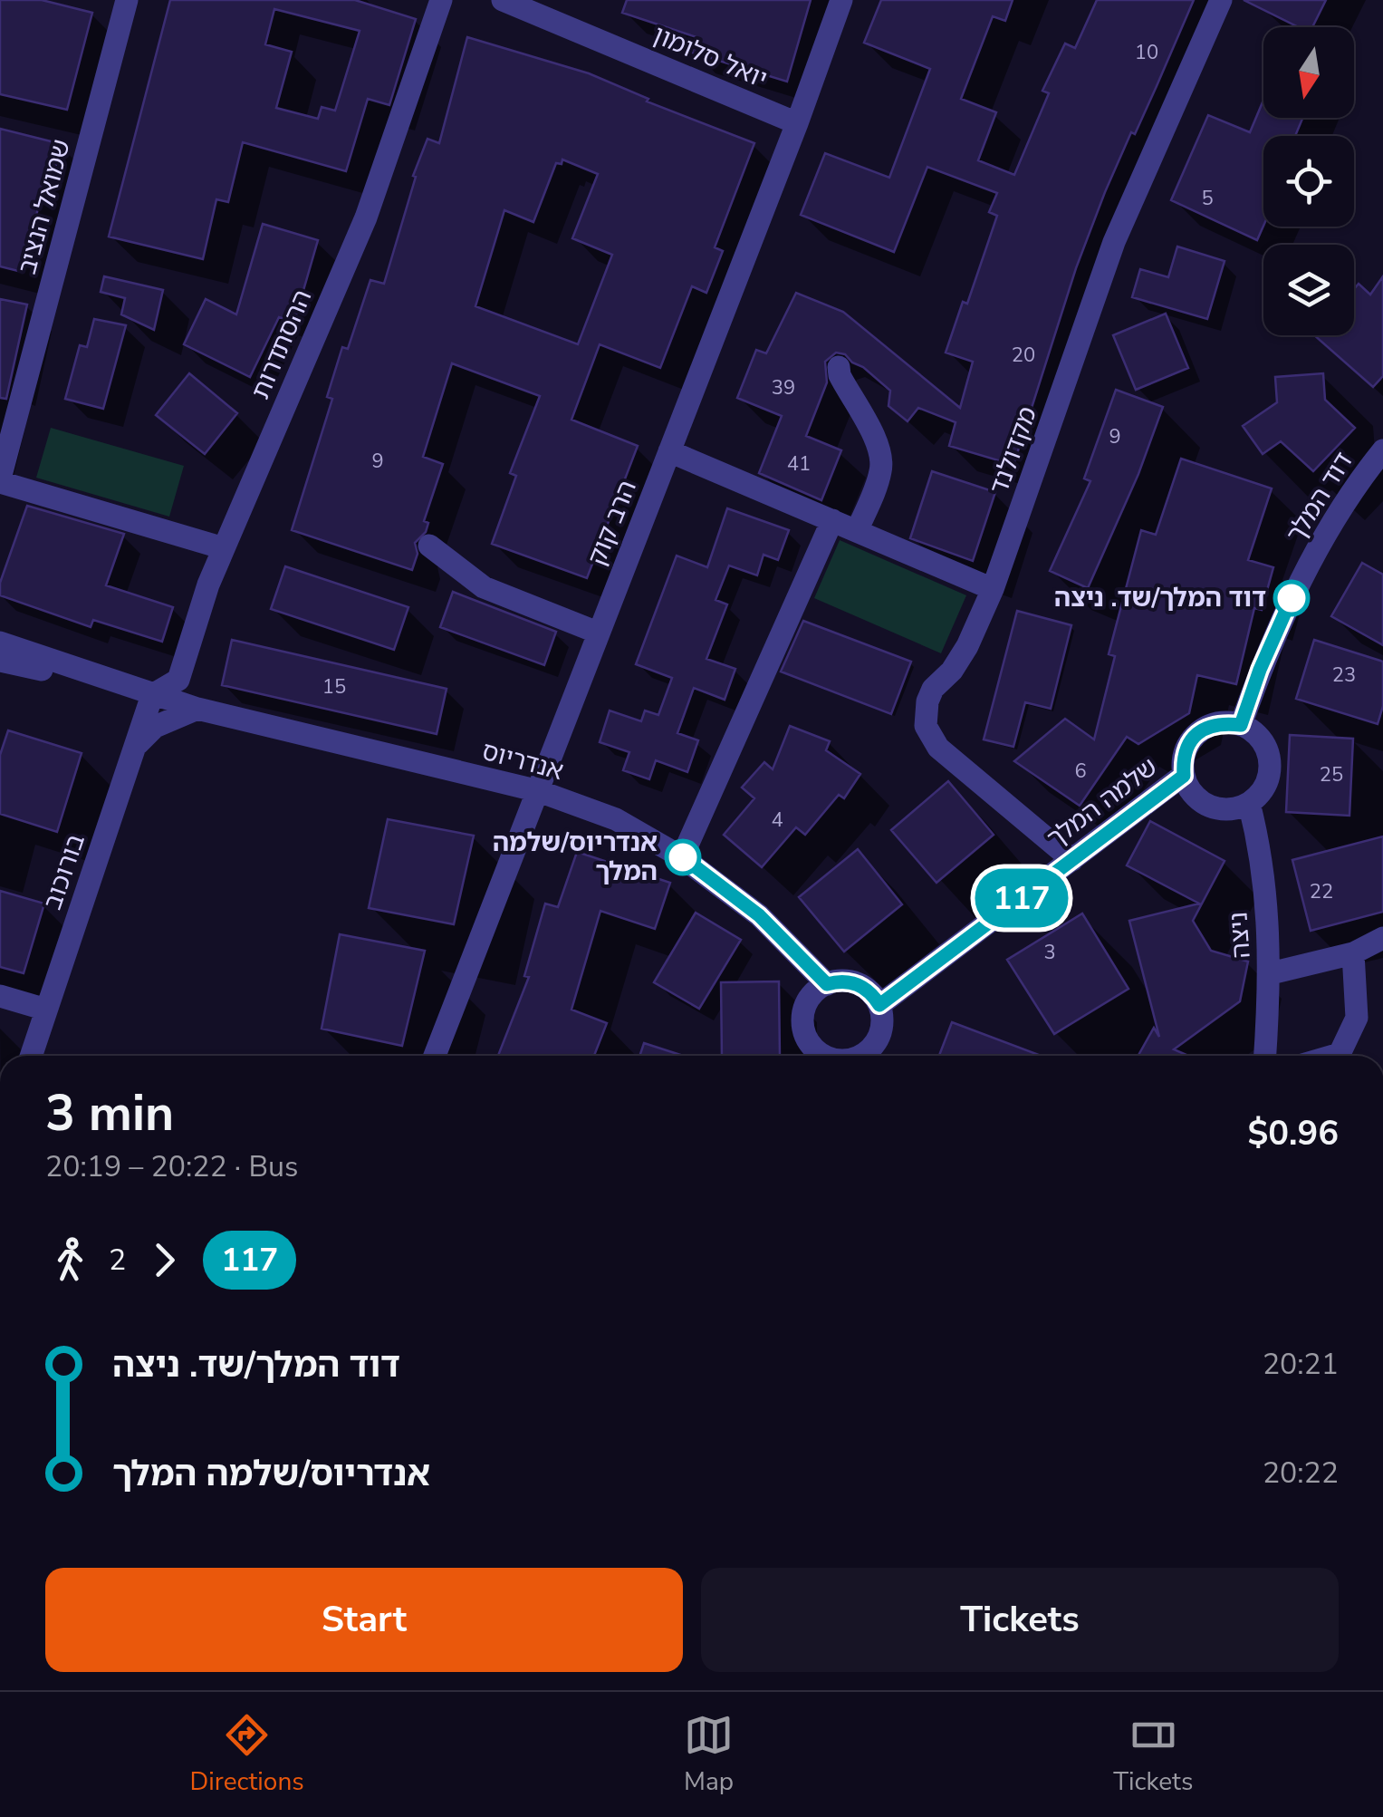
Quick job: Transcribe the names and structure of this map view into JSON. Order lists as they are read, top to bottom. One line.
{"streets":{"street":["יואל סלומון","שמואל הנציב","ההסתדרות","מקדולנד","דוד המלך","הרב קוק","אנדריוס","שלמה המלך","בורוכוב","ניצה"]},"crossings":[["יואל סלומון","הרב קוק"],["ההסתדרות","אנדריוס"],["ההסתדרות","בורוכוב"],["מקדולנד","שלמה המלך"],["דוד המלך","שלמה המלך"],["דוד המלך","ניצה"],["הרב קוק","אנדריוס"],["אנדריוס","בורוכוב"],["שלמה המלך","ניצה"]],"places":["דוד המלך/שד. ניצה","אנדריוס/שלמה המלך"],"lines":["bus line 117"],"house_numbers":["10","5","20","39","9","9","41","23","15","6","25","4","22","3"],"north":"bottom","page":{"on_map":"117","heading":["3 min","20:19 – 20:22 · Bus","$0.96"],"legs":["2","117"],"list":[{"name":"דוד המלך/שד. ניצה","value":"20:21"},{"name":"אנדריוס/שלמה המלך","value":"20:22"}],"buttons":["Start","Tickets"],"tabs":["Directions","Map","Tickets"]}}
